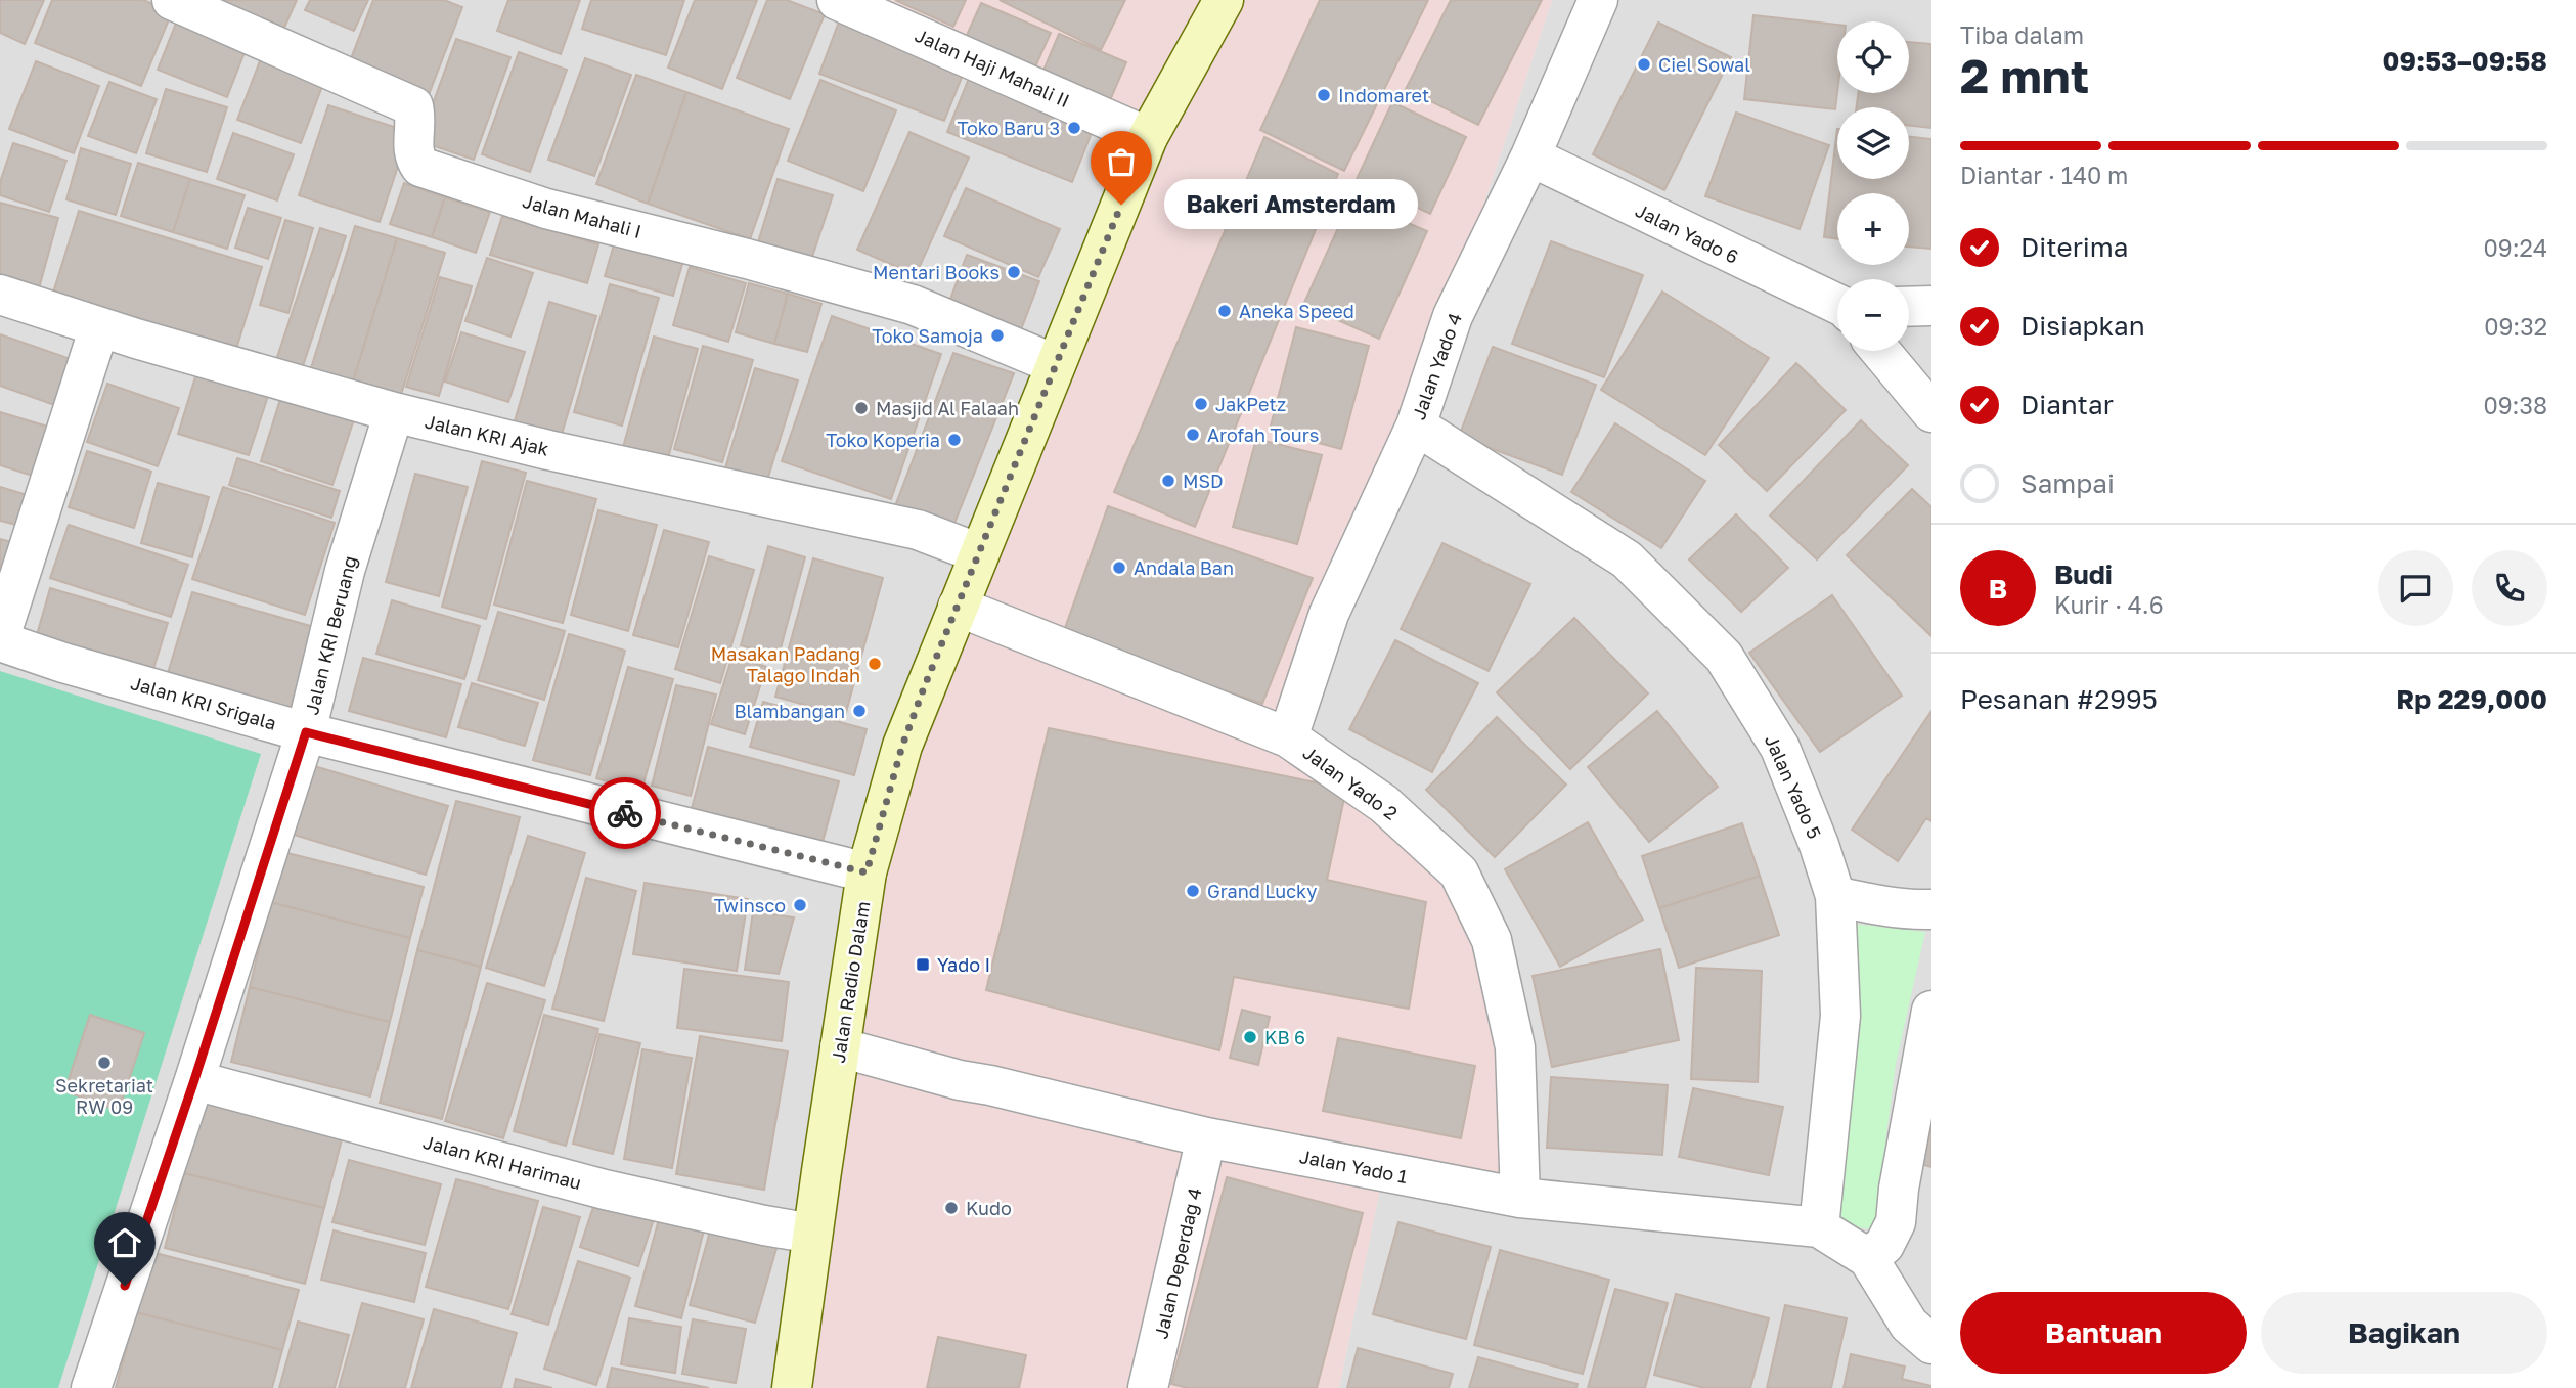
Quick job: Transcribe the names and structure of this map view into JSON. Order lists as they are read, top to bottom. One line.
{"streets":{"main road":["Jalan Radio Dalam"],"street":["Jalan Haji Mahali II","Jalan Mahali I","Jalan Yado 6","Jalan Yado 4","Jalan KRI Ajak","Jalan KRI Beruang","Jalan KRI Srigala","Jalan Yado 2","Jalan Yado 5","Jalan KRI Harimau","Jalan Yado 1","Jalan Deperdag 4"]},"crossings":[["Jalan Haji Mahali II","Jalan Radio Dalam"],["Jalan Mahali I","Jalan Radio Dalam"],["Jalan Yado 6","Jalan Yado 4"],["Jalan Yado 4","Jalan Yado 2"],["Jalan Yado 4","Jalan Yado 5"],["Jalan KRI Ajak","Jalan KRI Beruang"],["Jalan KRI Ajak","Jalan Radio Dalam"],["Jalan KRI Beruang","Jalan KRI Srigala"],["Jalan KRI Beruang","Jalan KRI Harimau"],["Jalan KRI Srigala","Jalan Radio Dalam"],["Jalan Yado 2","Jalan Radio Dalam"],["Jalan Yado 2","Jalan Yado 1"],["Jalan Yado 5","Jalan Yado 1"],["Jalan Radio Dalam","Jalan KRI Harimau"],["Jalan Radio Dalam","Jalan Yado 1"],["Jalan Yado 1","Jalan Deperdag 4"]],"places":{"other":["Ciel Sowal","Indomaret","Toko Baru 3","Bakeri Amsterdam","Mentari Books","Aneka Speed","Toko Samoja","JakPetz","Masjid Al Falaah","Arofah Tours","Toko Koperia","MSD","Andala Ban","Masakan Padang Talago Indah","Blambangan","Grand Lucky","Twinsco","KB 6","Sekretariat RW 09","Kudo"],"transit":["Yado I"]},"page":{"heading":["2 mnt","Tiba dalam","09:53–09:58"],"panel":["Budi","Kurir · 4.6","Pesanan #2995","Rp 229,000"],"map_buttons":["+","−"],"bar":"Diantar · 140 m","bubble":"Bakeri Amsterdam","list":[["Diterima","09:24"],["Disiapkan","09:32"],["Diantar","09:38"],"Sampai"],"round":"B","buttons":["Bantuan","Bagikan"]}}
